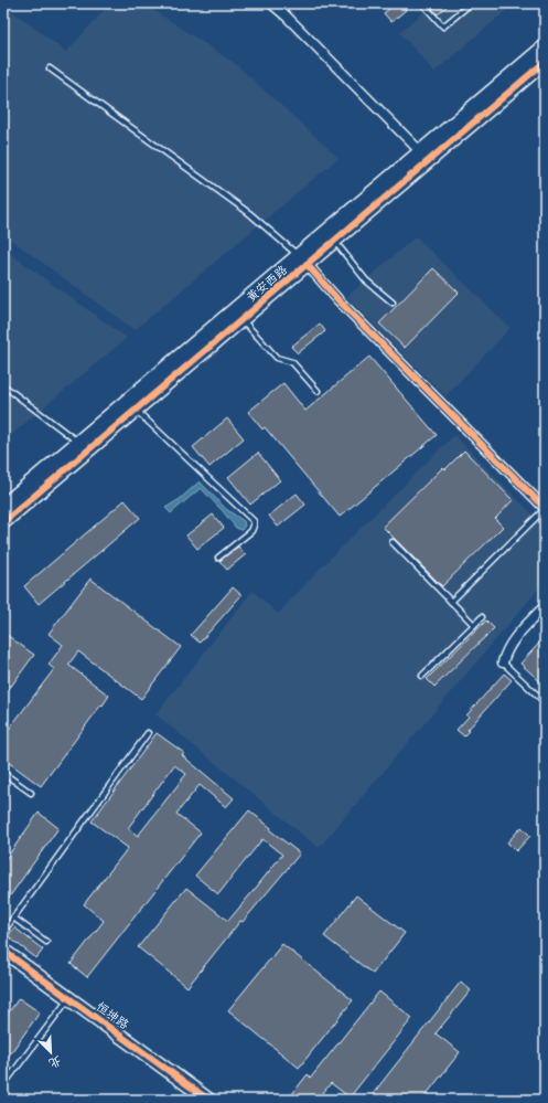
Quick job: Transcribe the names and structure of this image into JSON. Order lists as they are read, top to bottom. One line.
{"streets":{"street":["黄安西路","恒坤路"]},"north":"bottom right"}
